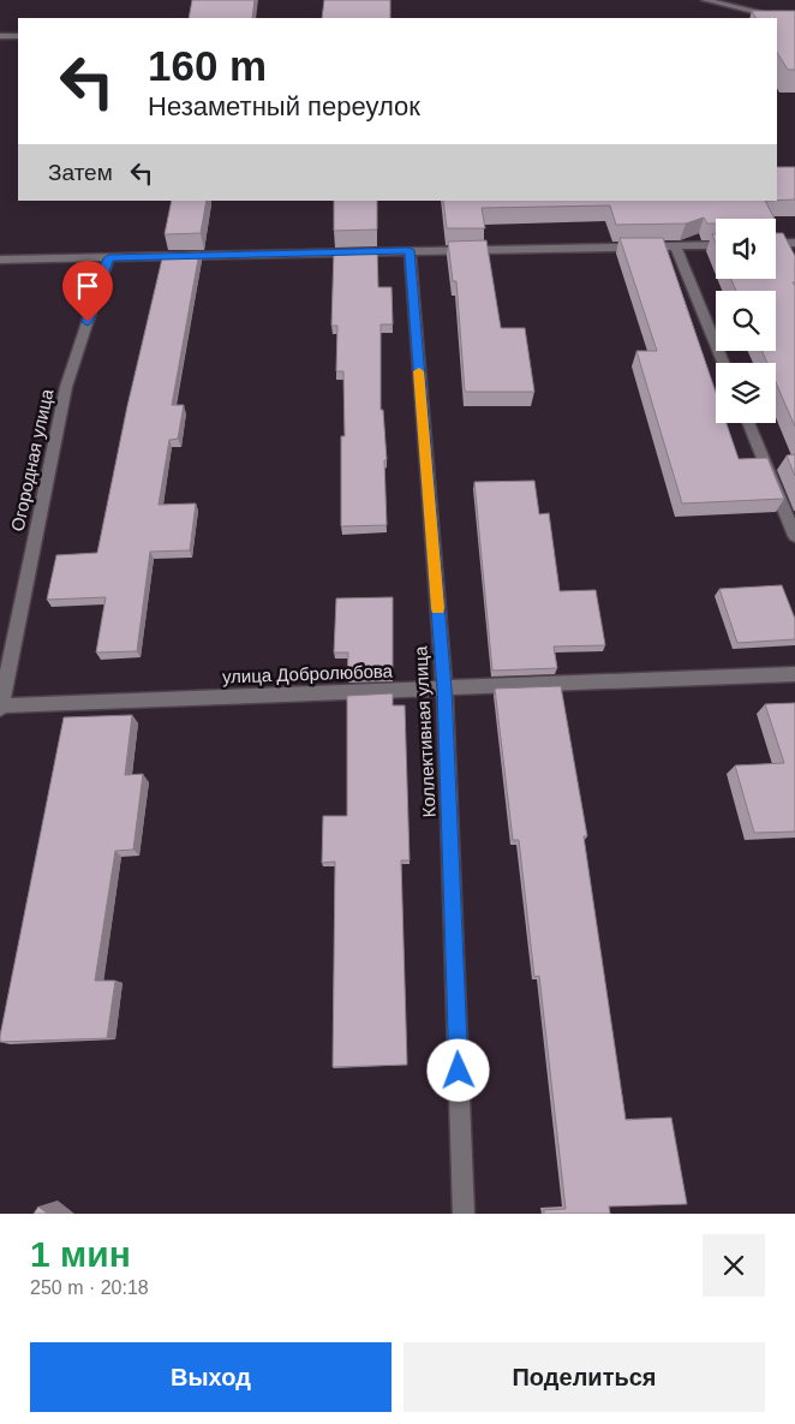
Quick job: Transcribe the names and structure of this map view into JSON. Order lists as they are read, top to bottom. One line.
{"streets":{"street":["Огородная улица","улица Добролюбова","Коллективная улица"]},"crossings":[["Огородная улица","улица Добролюбова"],["улица Добролюбова","Коллективная улица"]],"page":{"turn":["160 m","Незаметный переулок"],"then":"Затем","heading":["1 мин","250 m · 20:18"],"buttons":["Выход","Поделиться"]}}
